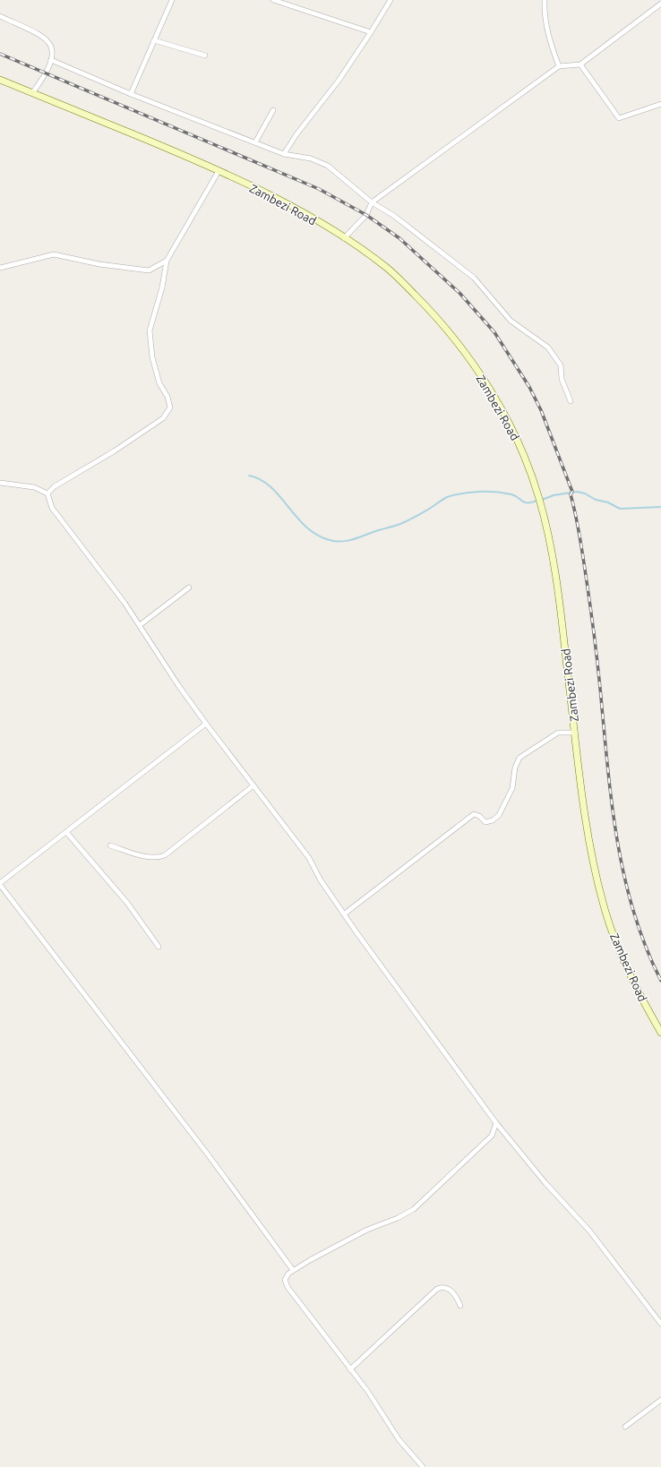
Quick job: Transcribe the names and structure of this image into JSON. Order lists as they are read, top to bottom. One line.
{"streets":{"main road":["Zambezi Road"]}}
